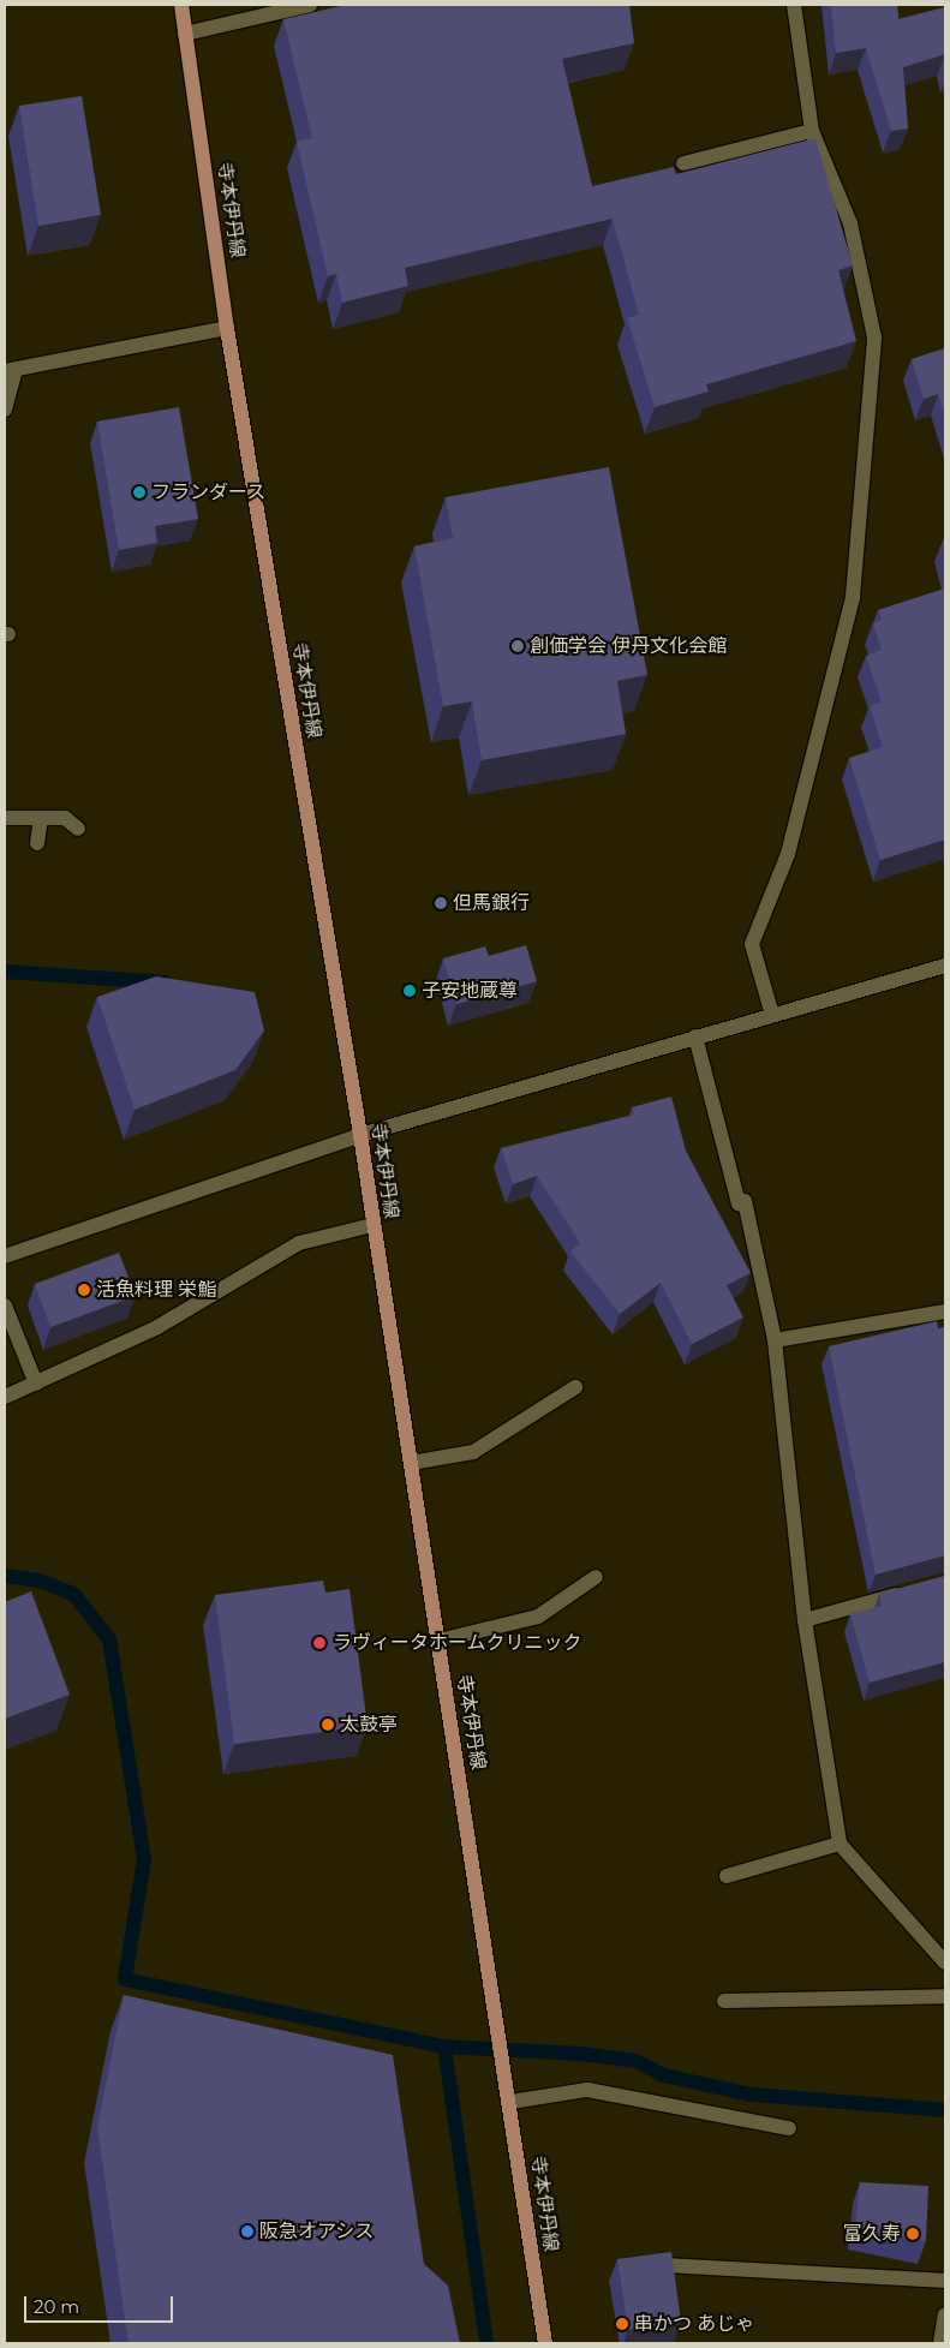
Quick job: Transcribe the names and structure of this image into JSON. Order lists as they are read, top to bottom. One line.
{"streets":{"main road":["寺本伊丹線"]},"places":["フランダース","創価学会 伊丹文化会館","但馬銀行","子安地蔵尊","活魚料理 栄鮨","ラヴィータホームクリニック","太鼓亭","阪急オアシス","富久寿","串かつ あじゃ"],"scale_bar":"20 m"}
